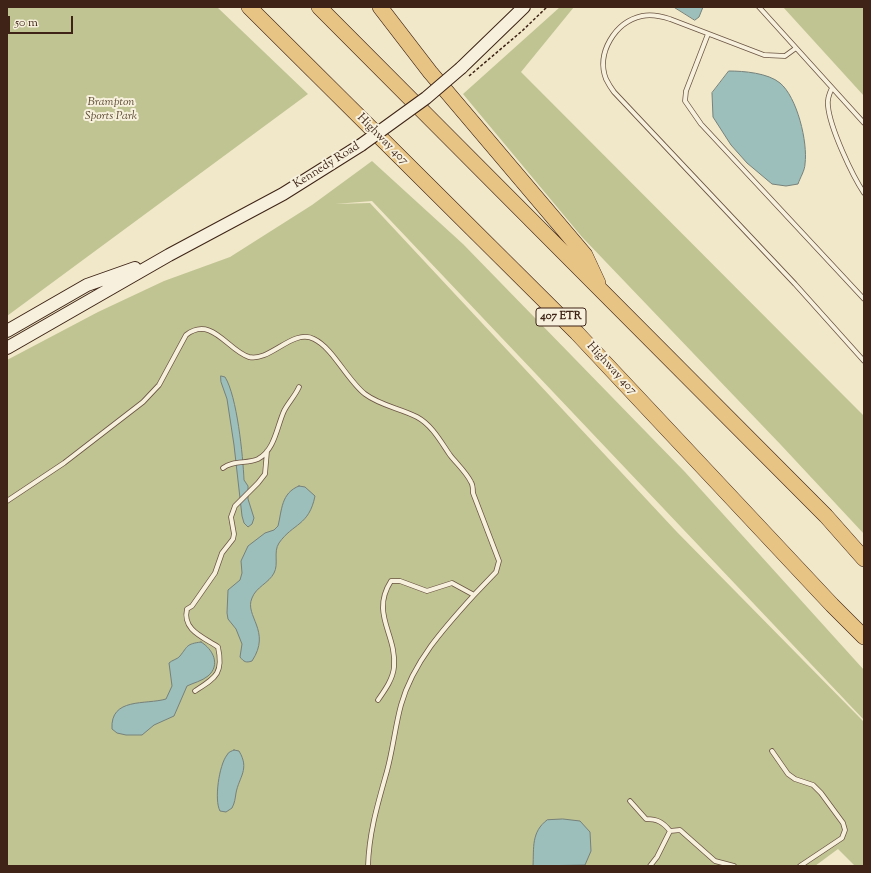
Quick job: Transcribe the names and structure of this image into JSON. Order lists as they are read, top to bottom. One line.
{"streets":{"highway":["Highway 407","407 ETR"],"main road":["Kennedy Road"]},"parks":["Brampton Sports Park"],"scale_bar":"50 m"}
